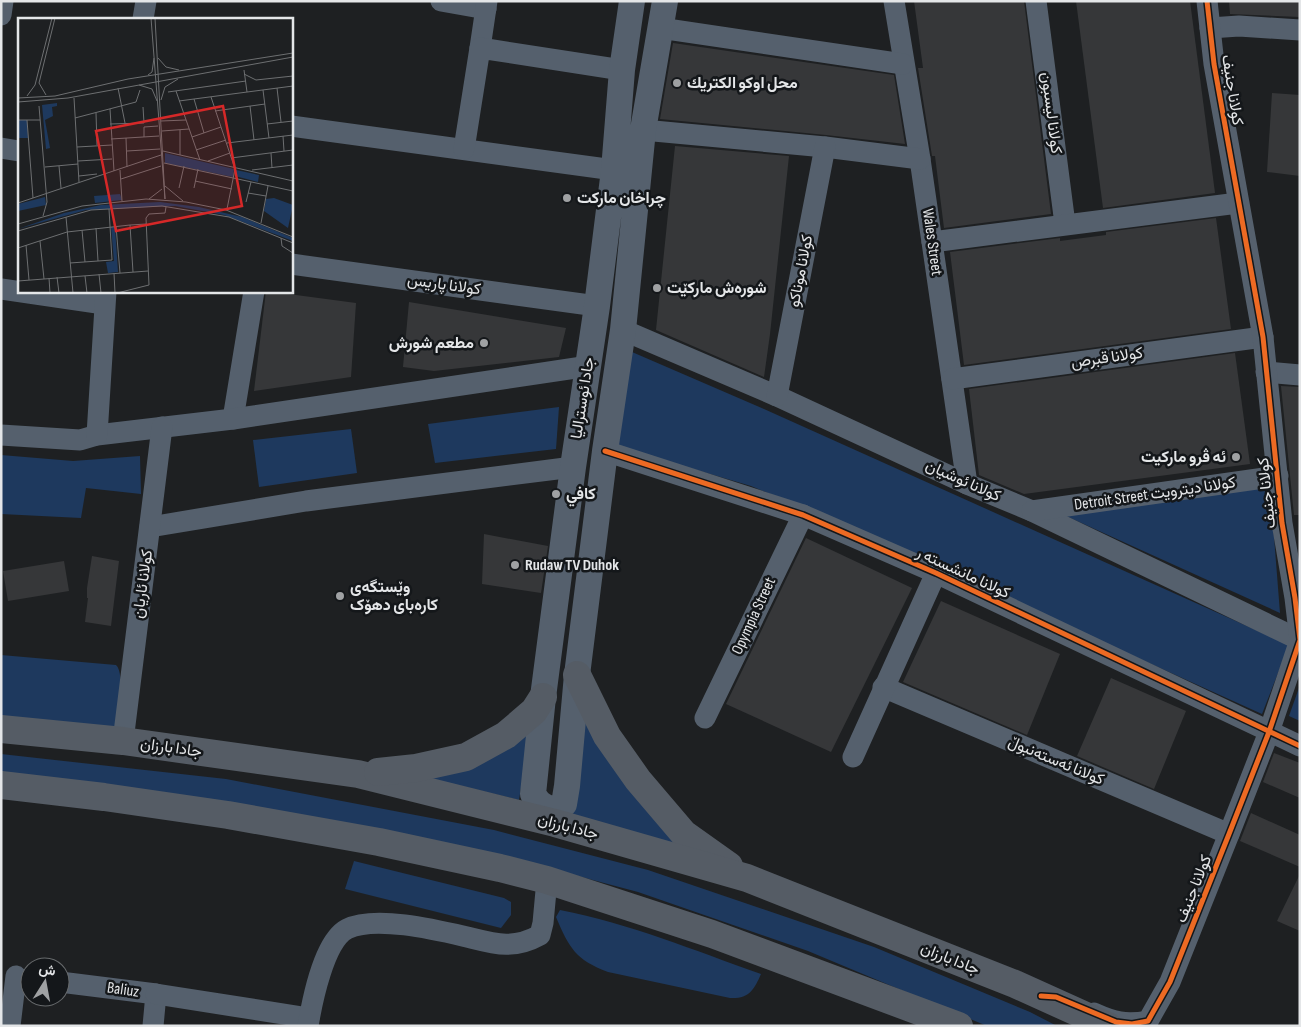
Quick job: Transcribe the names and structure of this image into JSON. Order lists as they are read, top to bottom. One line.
{"streets":{"highway":["جادا بارزان"],"main road":["جادا ئوسترالیا"],"street":["كولانا جنيف","كولانا ليسبون","Wales Street","كولانا موناكو","كولانا پاریس","كولانا قبرص","كولانا ئوشيان","Detroit Street كولانا ديترويت","كولانا مانشسته ر","كولانا ئاريان","Opympia Street","كولانا ئەستەنبوڵ","Baliuz"]},"crossings":[["كولانا جنيف","كولانا قبرص"],["كولانا جنيف","كولانا ئوشيان"],["كولانا جنيف","Detroit Street كولانا ديترويت"],["كولانا جنيف","كولانا مانشسته ر"],["كولانا جنيف","جادا بارزان"],["كولانا جنيف","كولانا ئەستەنبوڵ"],["Wales Street","كولانا قبرص"],["Wales Street","كولانا ئوشيان"],["كولانا موناكو","كولانا ئوشيان"],["كولانا پاریس","جادا ئوسترالیا"],["جادا ئوسترالیا","كولانا ئوشيان"],["جادا ئوسترالیا","كولانا مانشسته ر"],["كولانا ئوشيان","Detroit Street كولانا ديترويت"],["كولانا مانشسته ر","Opympia Street"],["كولانا ئاريان","جادا بارزان"]],"places":["محل اوكو الكتريك","چراخان ماركت","شوره‌ش ماركێت","مطعم شورش","ئه ڤرو ماركيت","كافي","Rudaw TV Duhok","وێستگەی کارەبای دهۆک"],"north":"top"}
